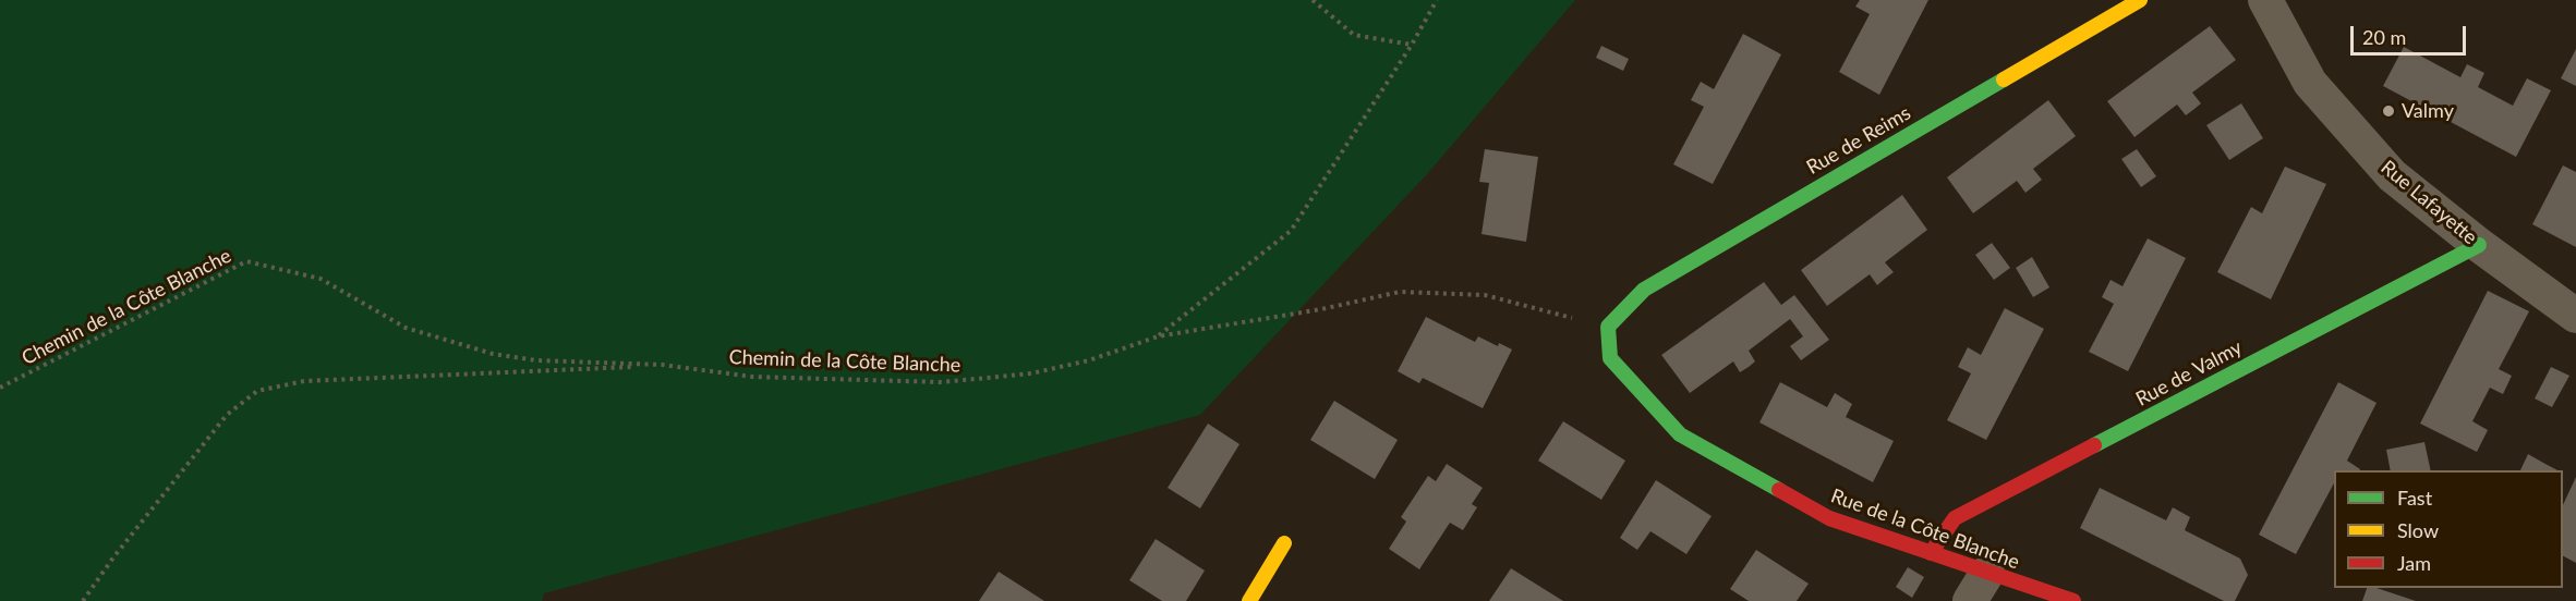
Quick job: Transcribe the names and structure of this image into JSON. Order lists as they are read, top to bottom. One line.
{"streets":{"street":["Rue de Reims","Rue Lafayette","Rue de Valmy","Rue de la Côte Blanche"],"path":["Chemin de la Côte Blanche"]},"crossings":[["Rue de Reims","Chemin de la Côte Blanche"],["Rue de Reims","Rue de la Côte Blanche"],["Rue Lafayette","Rue de Valmy"],["Chemin de la Côte Blanche","Rue de la Côte Blanche"],["Rue de Valmy","Rue de la Côte Blanche"]],"places":["Valmy"],"legend":["Fast","Slow","Jam"],"scale_bar":"20 m"}
